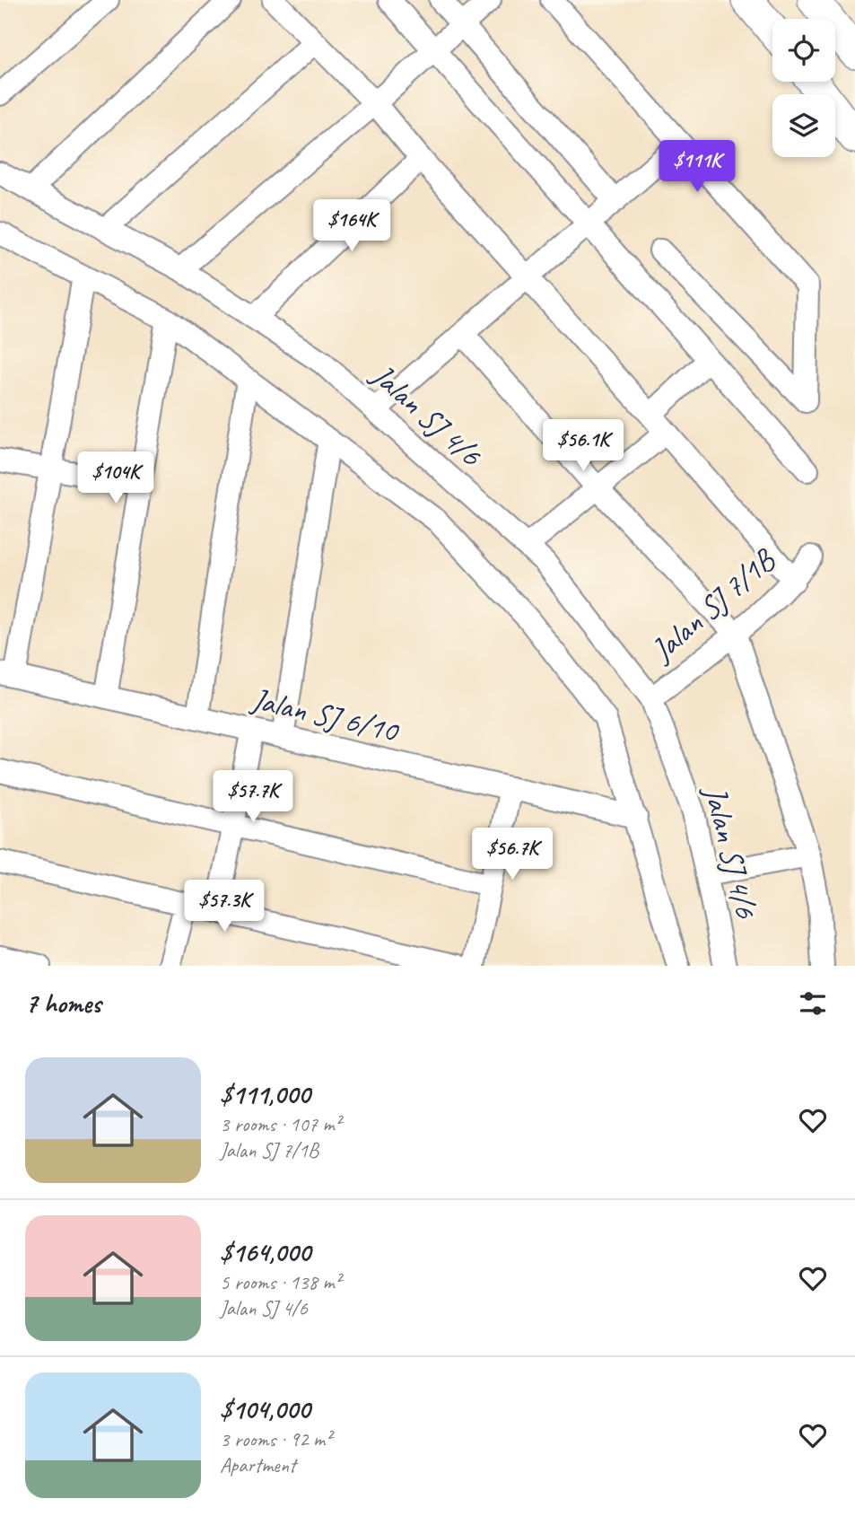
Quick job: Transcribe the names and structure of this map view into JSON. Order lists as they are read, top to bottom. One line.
{"streets":{"street":["Jalan SJ 4/6","Jalan SJ 7/1B","Jalan SJ 6/10"]},"crossings":[["Jalan SJ 4/6","Jalan SJ 7/1B"]],"page":{"price":["$111K","$164K","$56.1K","$104K","$57.7K","$56.7K","$57.3K"],"heading":"7 homes","list":[{"name":"$111,000","note":"3 rooms · 107 m² · Jalan SJ 7/1B"},{"name":"$164,000","note":"5 rooms · 138 m² · Jalan SJ 4/6"},{"name":"$104,000","note":"3 rooms · 92 m² · Apartment"}]}}
